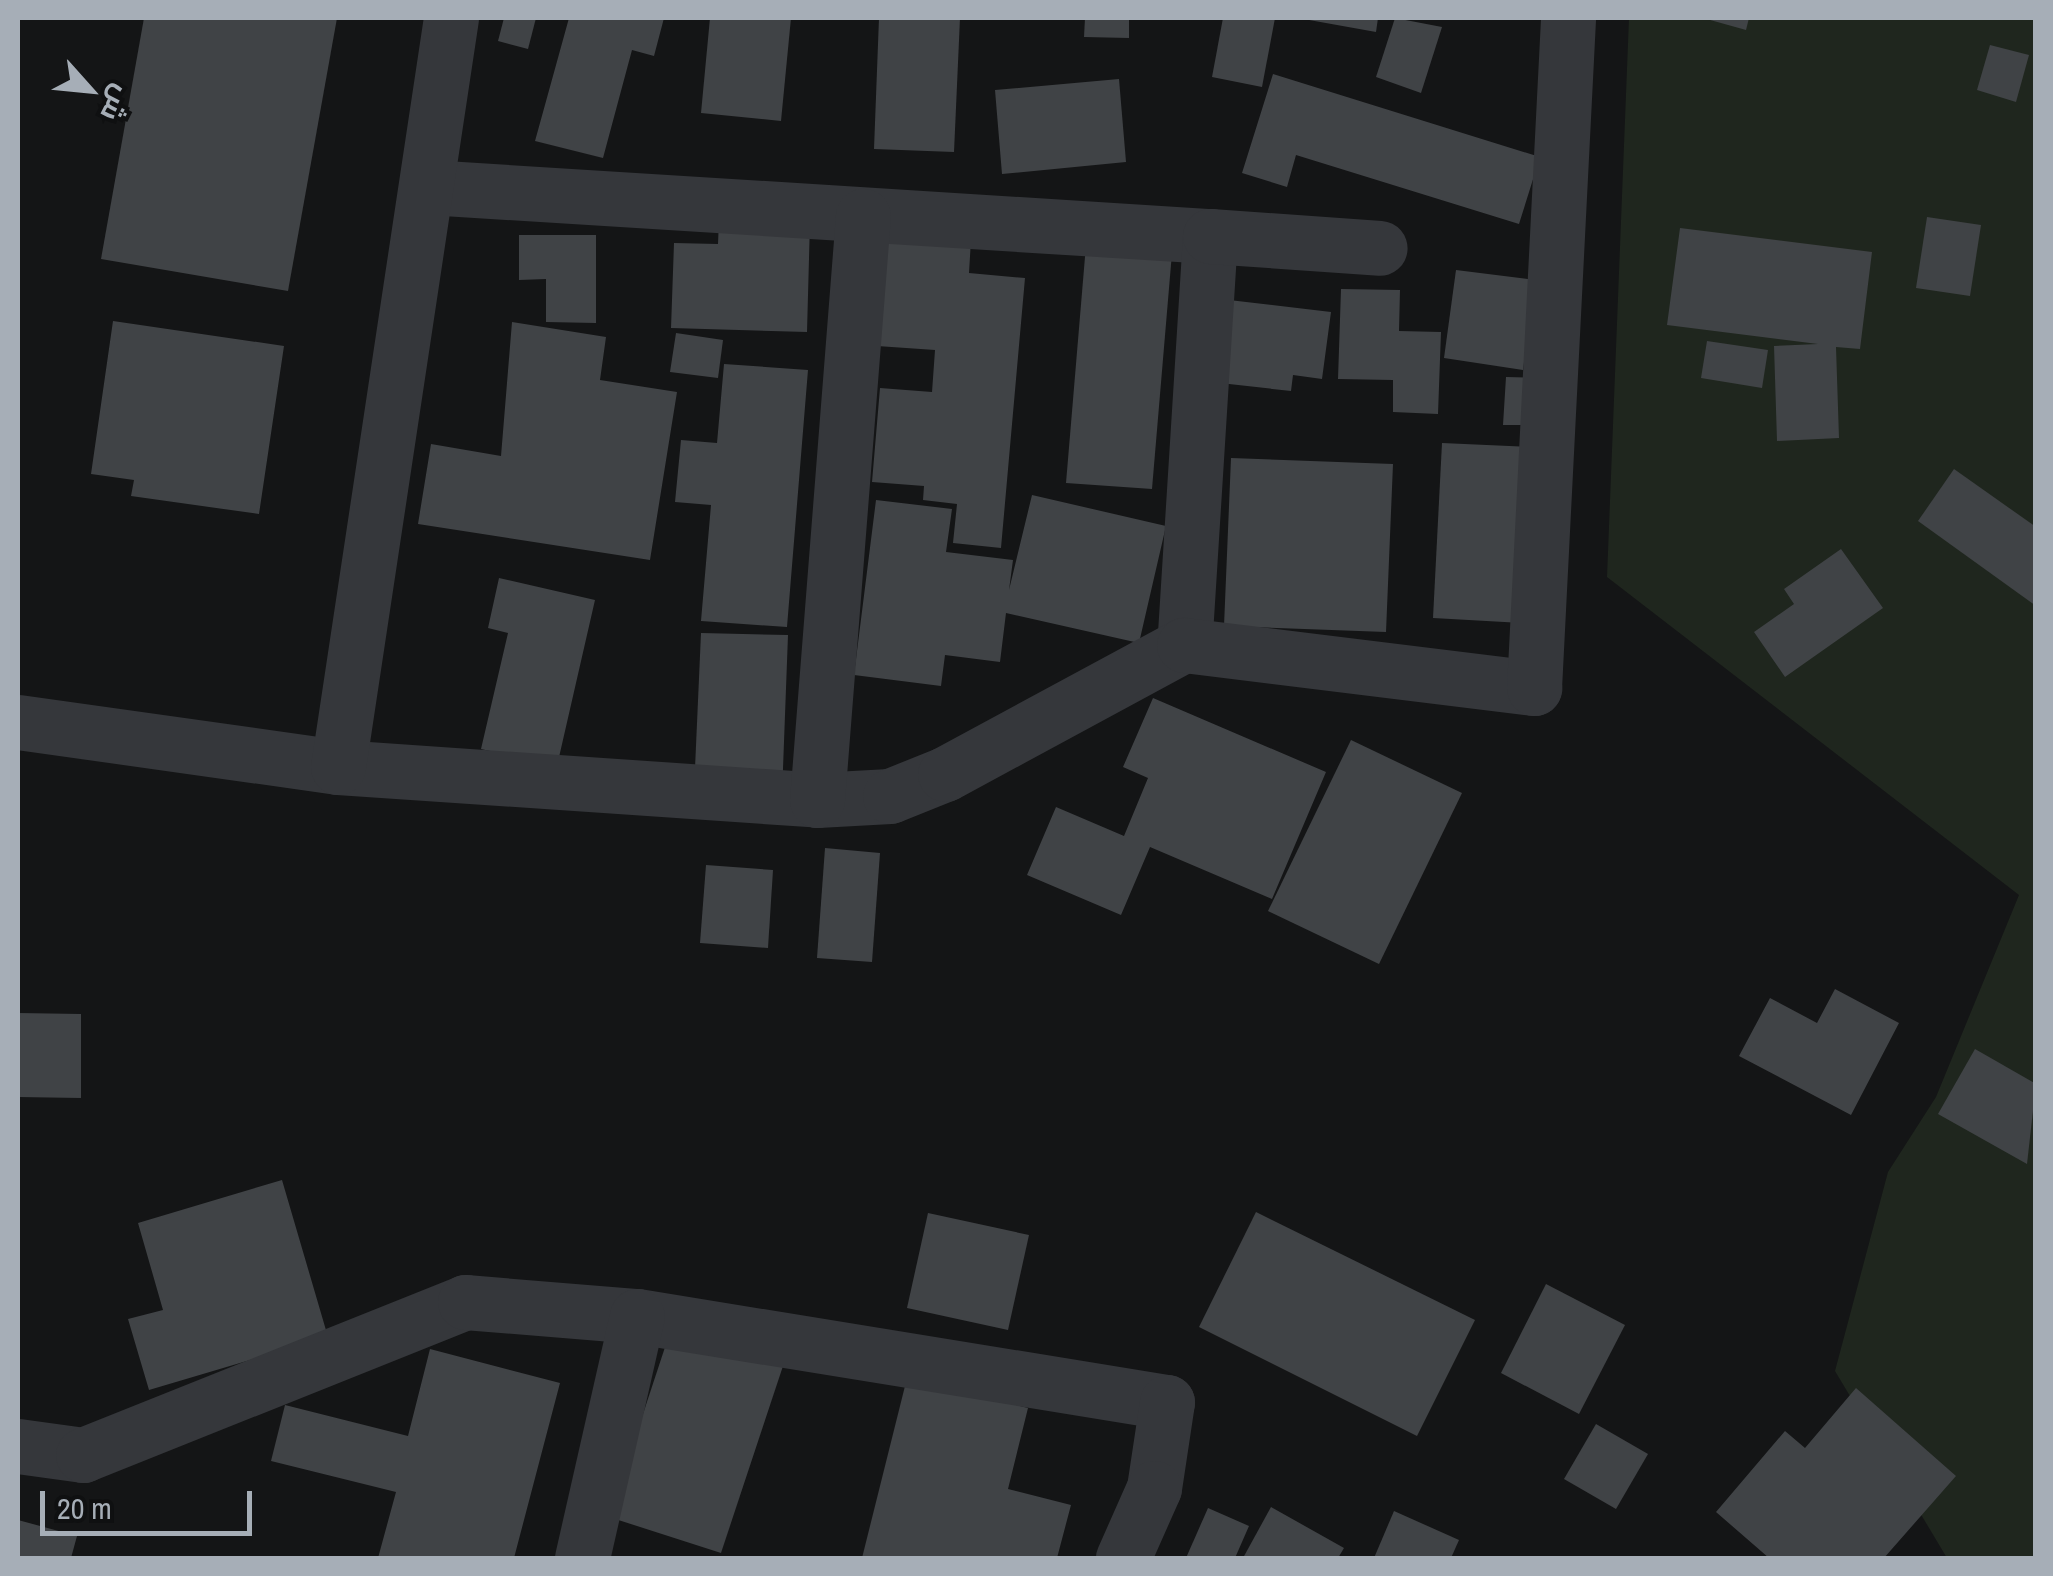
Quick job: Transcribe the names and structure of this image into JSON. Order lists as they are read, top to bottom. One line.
{"scale_bar":"20 m","north":"bottom right"}
